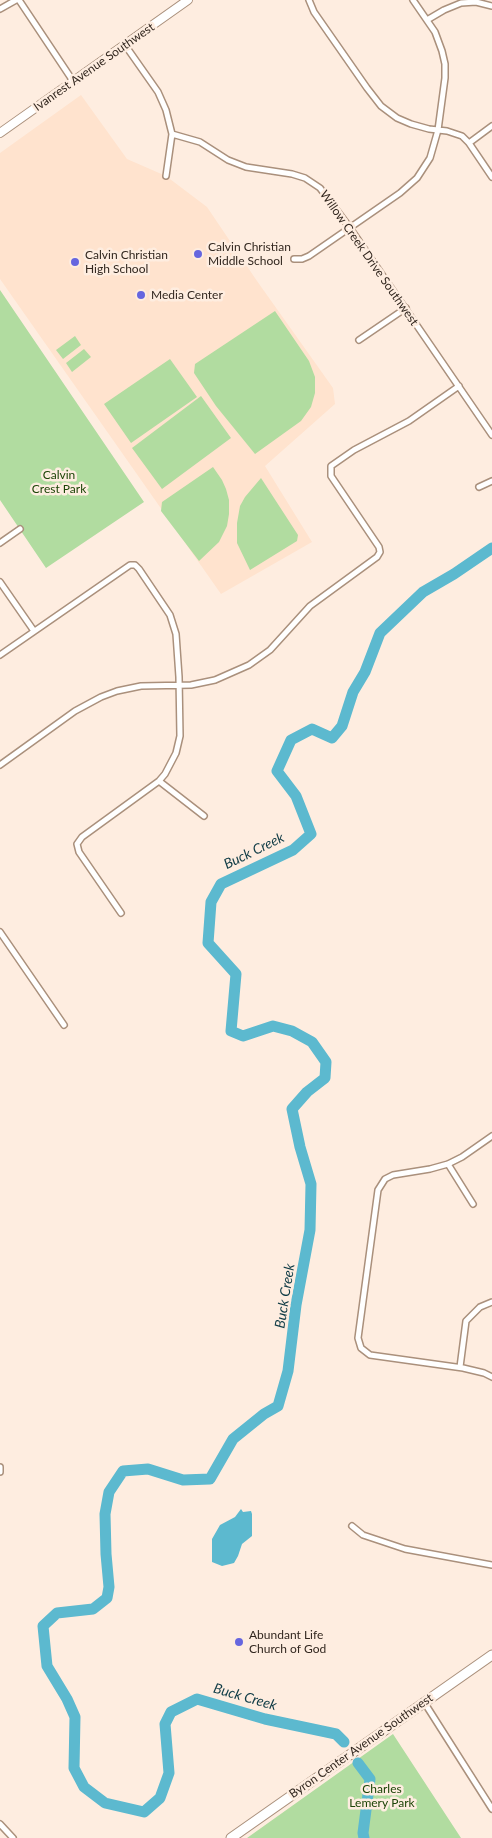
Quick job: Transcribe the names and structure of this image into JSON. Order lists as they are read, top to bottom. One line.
{"streets":{"main road":["Byron Center Avenue Southwest"],"street":["Ivanrest Avenue Southwest","Willow Creek Drive Southwest"]},"water":["Buck Creek"],"parks":["Calvin Crest Park","Charles Lemery Park"],"places":["Calvin Christian Middle School","Calvin Christian High School","Media Center","Abundant Life Church of God"]}
